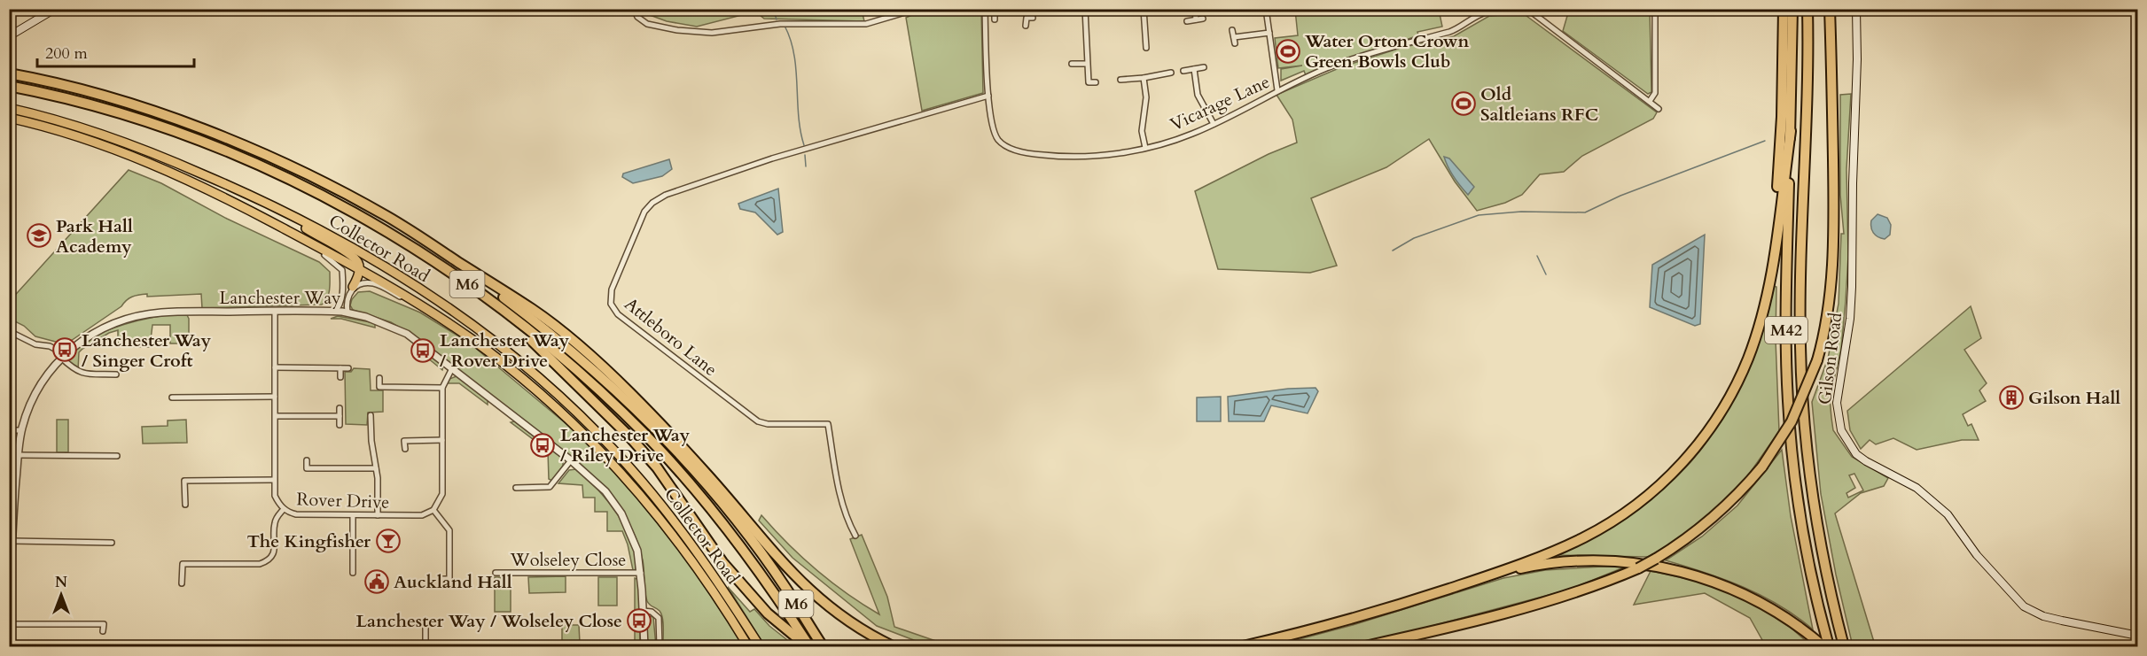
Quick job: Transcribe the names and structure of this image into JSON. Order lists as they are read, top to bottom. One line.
{"streets":{"highway":["Collector Road","M6","M42"],"main road":["Gilson Road"],"street":["Vicarage Lane","Lanchester Way","Attleboro Lane","Rover Drive","Wolseley Close"]},"crossings":[["Vicarage Lane","Attleboro Lane"],["Lanchester Way","Rover Drive"],["Lanchester Way","Wolseley Close"]],"places":{"sports":["Water Orton Crown Green Bowls Club","Old Saltleians RFC"],"school or university":["Park Hall Academy"],"bus stop":["Lanchester Way / Singer Croft","Lanchester Way / Rover Drive","Lanchester Way / Riley Drive","Lanchester Way / Wolseley Close"],"building":["Gilson Hall"],"bar":["The Kingfisher"],"public building":["Auckland Hall"]},"scale_bar":"200 m","north":"top"}
